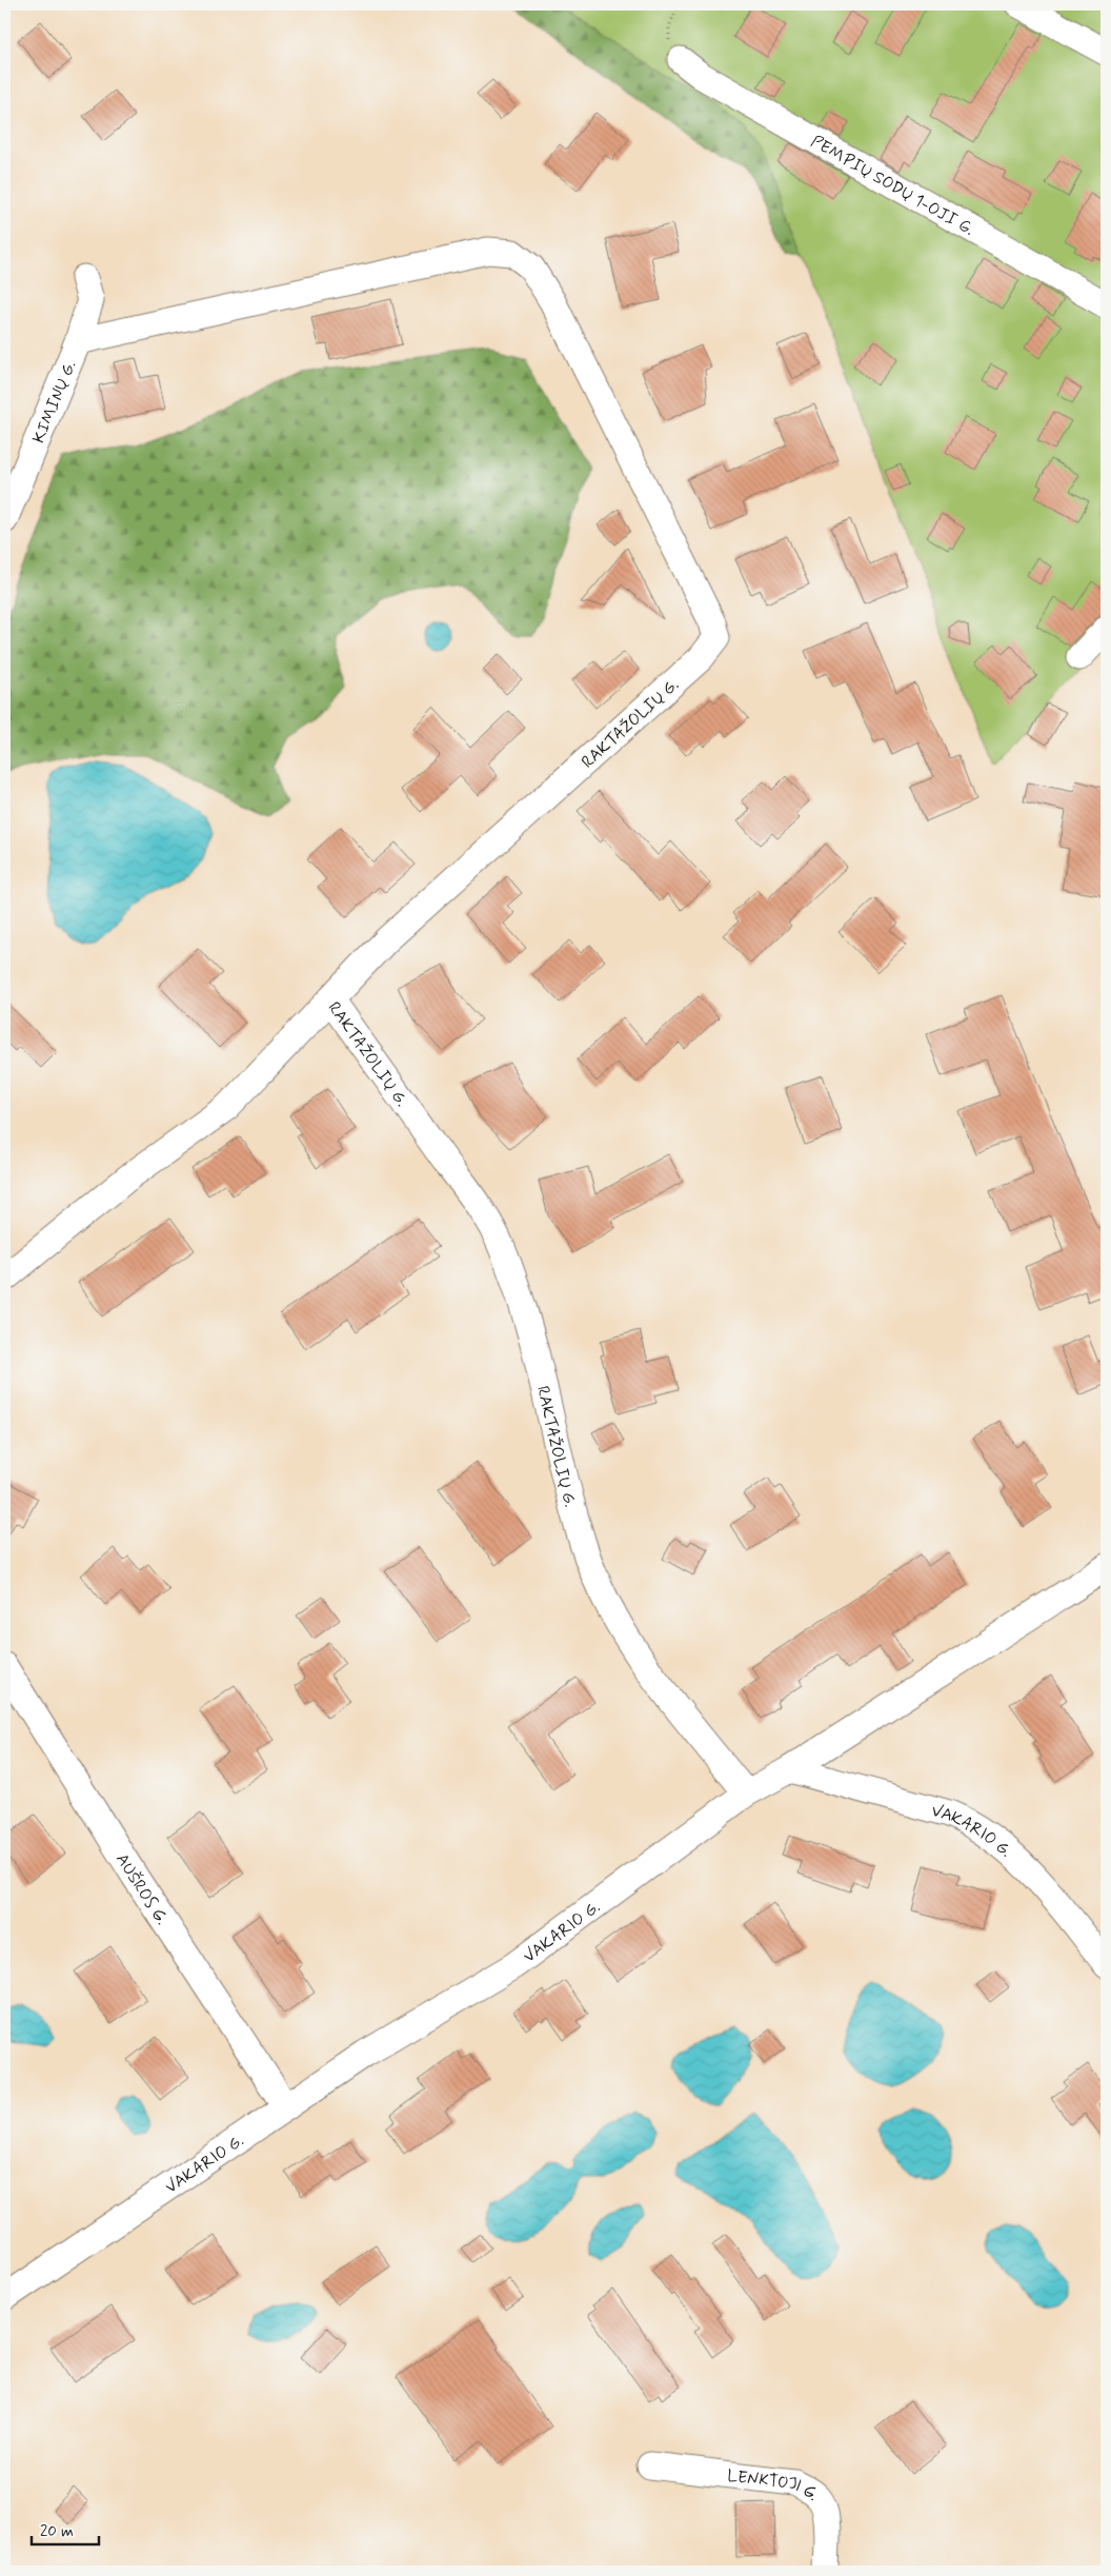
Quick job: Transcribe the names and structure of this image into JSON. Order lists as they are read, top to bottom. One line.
{"streets":{"street":["PEMPIŲ SODŲ 1-OJI G.","KIMINŲ G.","RAKTAŽOLIŲ G.","VAKARIO G.","AUŠROS G.","LENKTOJI G."]},"crossings":[["KIMINŲ G.","RAKTAŽOLIŲ G."],["RAKTAŽOLIŲ G.","VAKARIO G."],["VAKARIO G.","AUŠROS G."]],"scale_bar":"20 m"}
